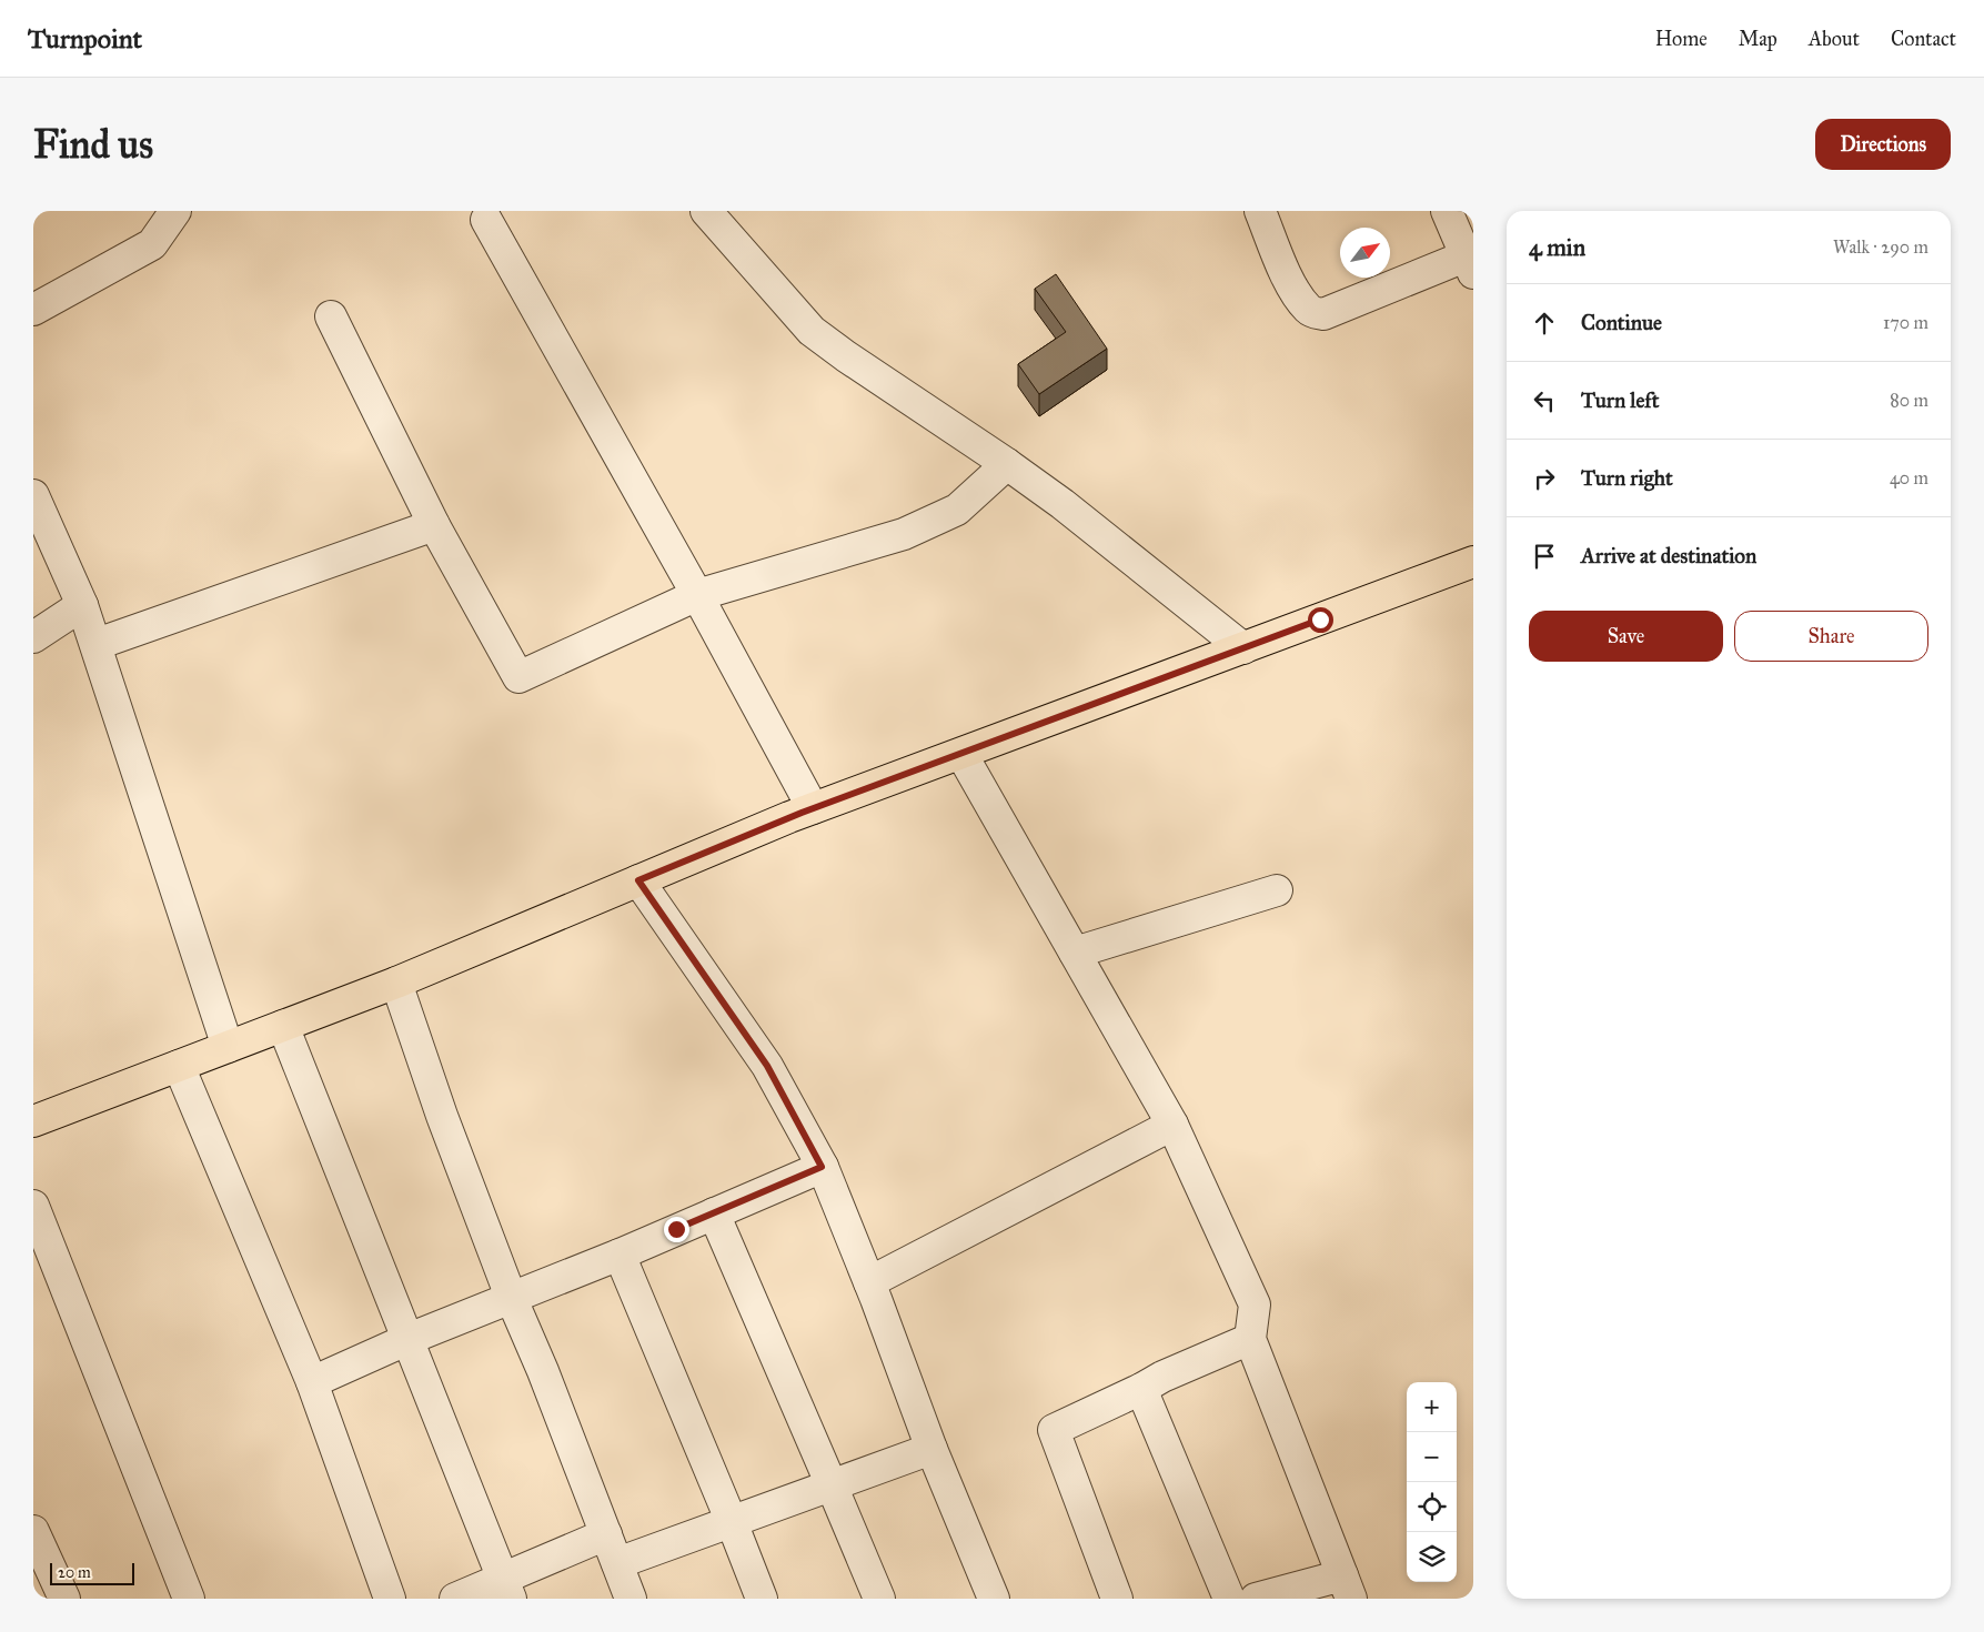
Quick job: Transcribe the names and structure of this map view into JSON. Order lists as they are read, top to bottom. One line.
{"scale_bar":"20 m","north":"top right","page":{"header":"Turnpoint","nav":["Home","Map","About","Contact"],"buttons":["Directions",["Save","Share"]],"title":"Find us","heading":["4 min","Walk · 290 m"],"list":[["Continue","170 m"],["Turn left","80 m"],["Turn right","40 m"],"Arrive at destination"],"map_buttons":["+","−"],"scale":"20 m"}}
